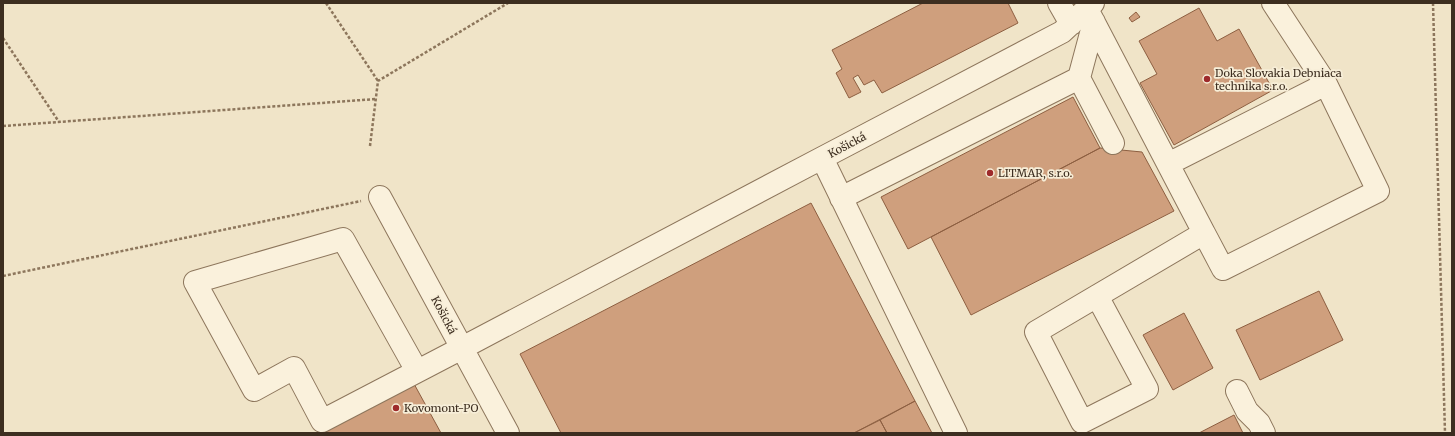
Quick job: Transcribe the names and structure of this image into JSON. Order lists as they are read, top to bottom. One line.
{"streets":{"lane":["Košická"]},"places":["Doka Slovakia Debniaca technika s.r.o.","LITMAR, s.r.o.","Kovomont-PO"]}
